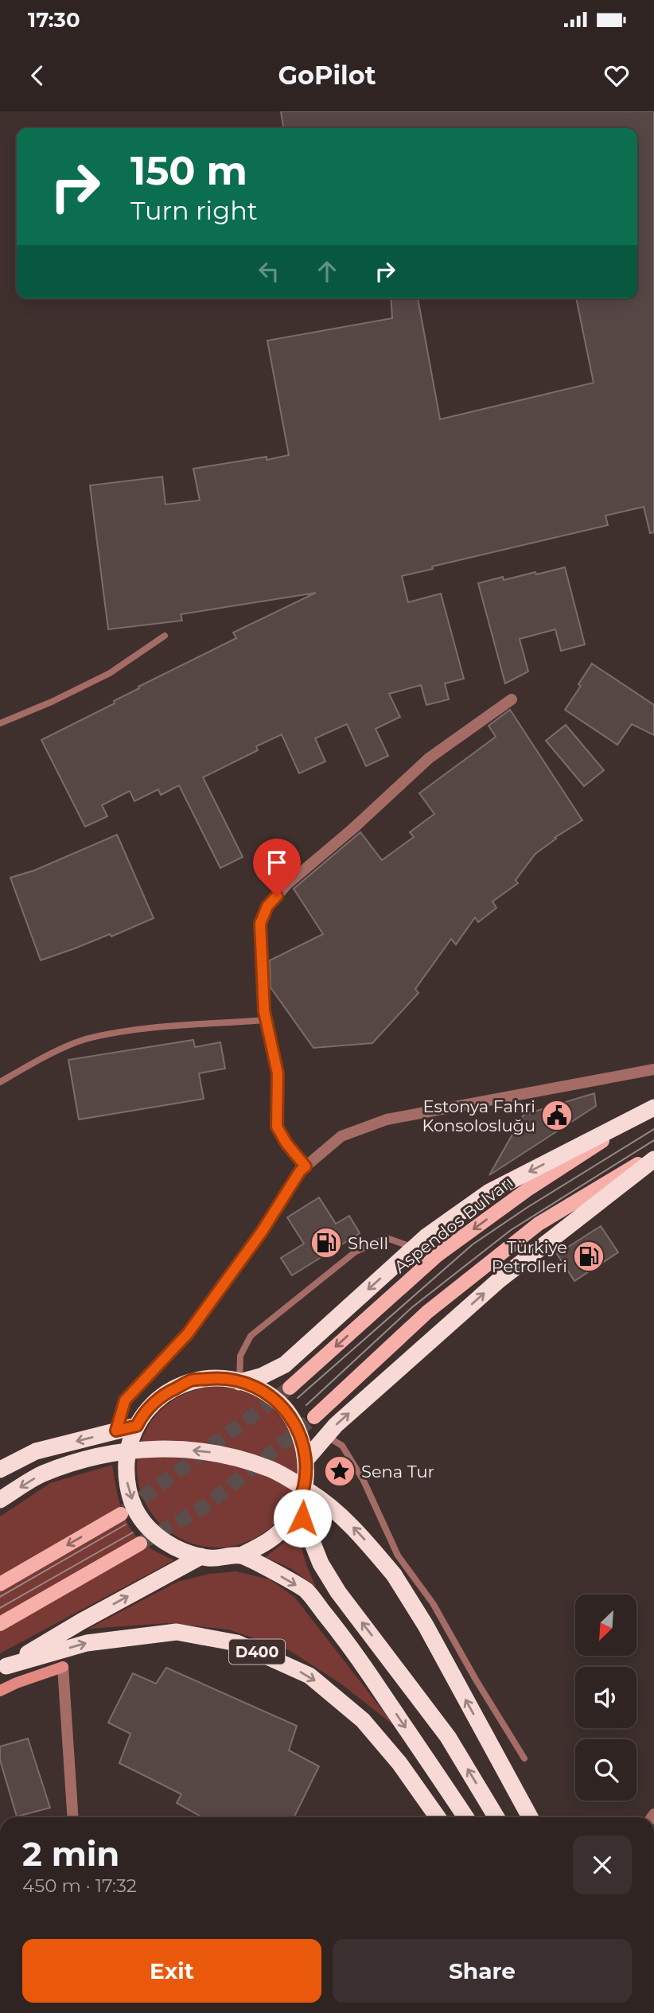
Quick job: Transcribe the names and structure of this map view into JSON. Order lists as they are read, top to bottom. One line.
{"streets":{"highway":["D400"],"main road":["Aspendos Bulvarı"]},"places":{"public building":["Estonya Fahri Konsolosluğu"],"fuel station":["Shell","Türkiye Petrolleri"],"place":["Sena Tur"]},"north":"bottom left","page":{"status":"17:30","header":"GoPilot","turn":["150 m","Turn right"],"heading":["2 min","450 m · 17:32"],"buttons":["Exit","Share"]}}
